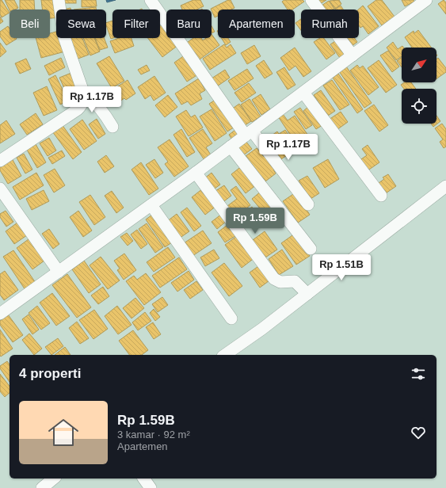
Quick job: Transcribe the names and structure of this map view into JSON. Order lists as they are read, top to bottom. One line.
{"north":"top right","page":{"chip":["Beli","Sewa","Filter","Baru","Apartemen","Rumah"],"price":["Rp 1.17B","Rp 1.17B","Rp 1.59B","Rp 1.51B"],"heading":"4 properti","list":[{"name":"Rp 1.59B","note":"3 kamar · 92 m² · Apartemen"}]}}
